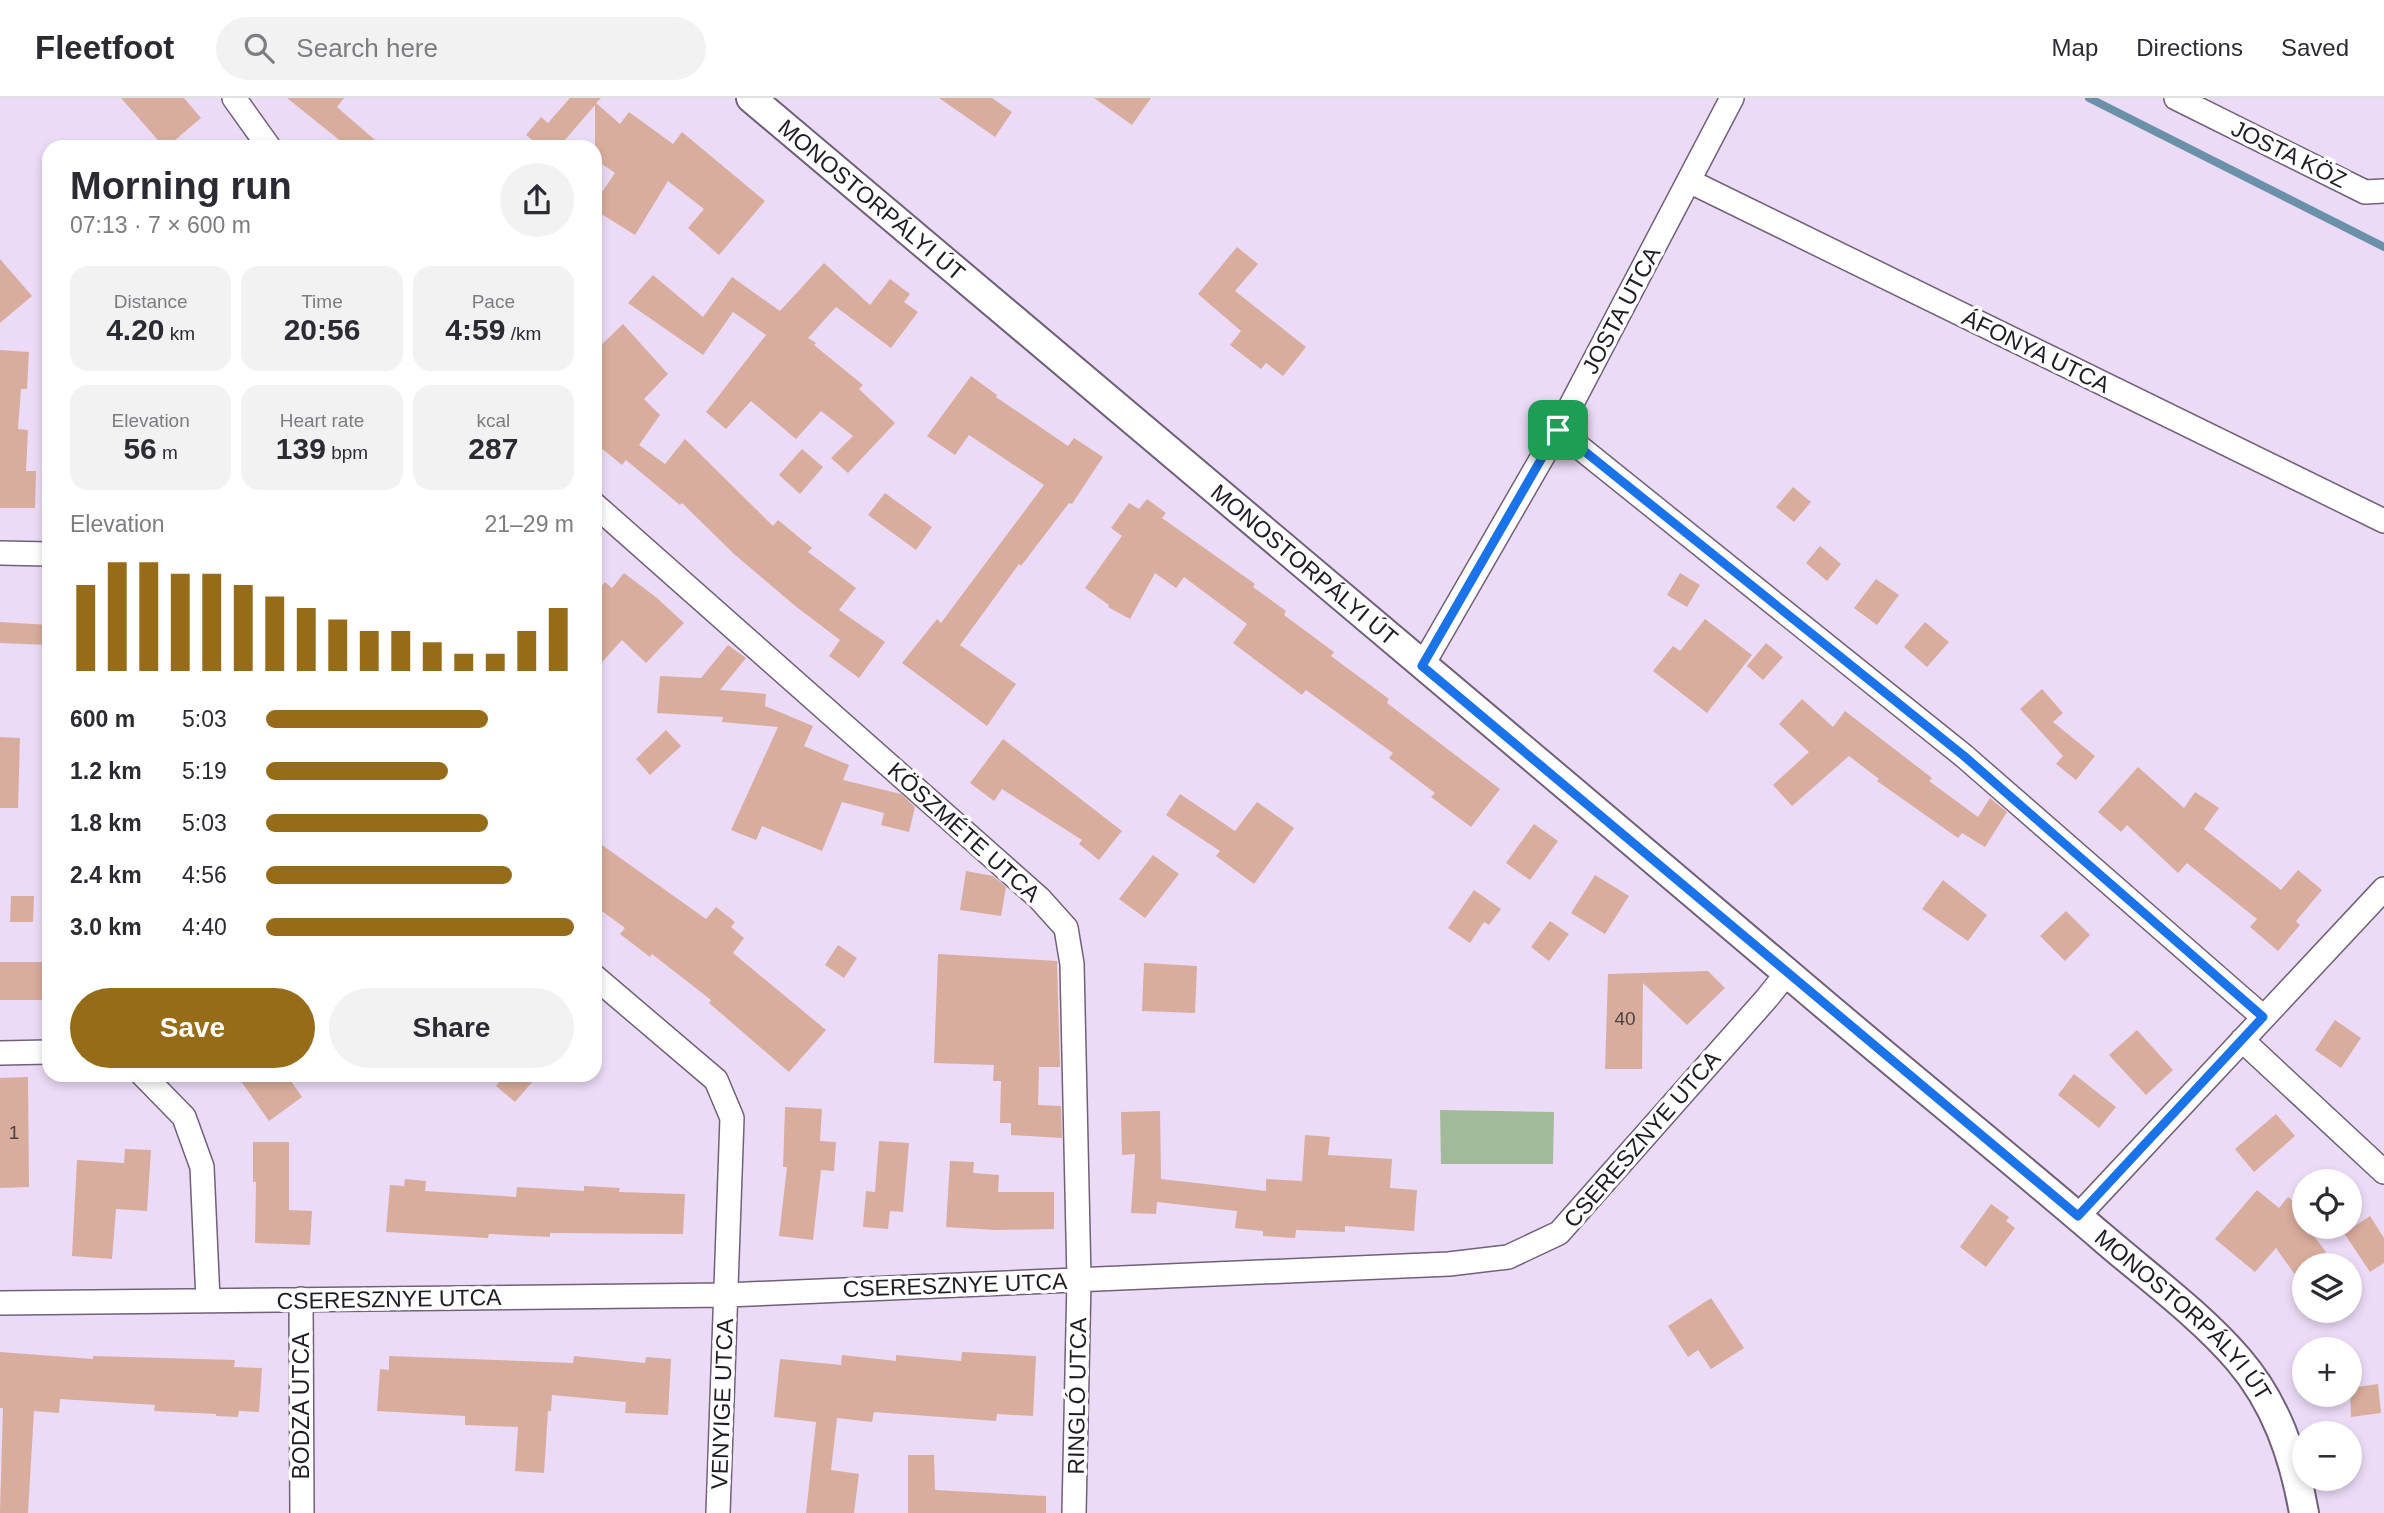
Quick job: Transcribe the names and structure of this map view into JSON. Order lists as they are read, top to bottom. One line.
{"streets":{"street":["JOSTA KÖZ","MONOSTORPÁLYI ÚT","JOSTA UTCA","ÁFONYA UTCA","KÖSZMÉTE UTCA","CSERESZNYE UTCA","RINGLÓ UTCA","VENYIGE UTCA","BODZA UTCA"]},"crossings":[["MONOSTORPÁLYI ÚT","JOSTA UTCA"],["MONOSTORPÁLYI ÚT","CSERESZNYE UTCA"],["JOSTA UTCA","ÁFONYA UTCA"],["KÖSZMÉTE UTCA","CSERESZNYE UTCA"],["KÖSZMÉTE UTCA","RINGLÓ UTCA"],["CSERESZNYE UTCA","RINGLÓ UTCA"],["CSERESZNYE UTCA","VENYIGE UTCA"],["CSERESZNYE UTCA","BODZA UTCA"]],"house_numbers":["40","1"],"page":{"header":"Fleetfoot","search":"Search here","nav":["Map","Directions","Saved"],"heading":["Morning run","07:13 · 7 × 600 m"],"stats":[["Distance","4.20 km"],["Time","20:56"],["Pace","4:59 /km"],["Elevation","56 m"],["Heart rate","139 bpm"],["kcal","287"]],"chart":["Elevation","21–29 m"],"list":[{"name":"600 m","note":"5:03"},{"name":"1.2 km","note":"5:19"},{"name":"1.8 km","note":"5:03"},{"name":"2.4 km","note":"4:56"},{"name":"3.0 km","note":"4:40"}],"buttons":["Save","Share"],"map_buttons":["+","−"]}}
